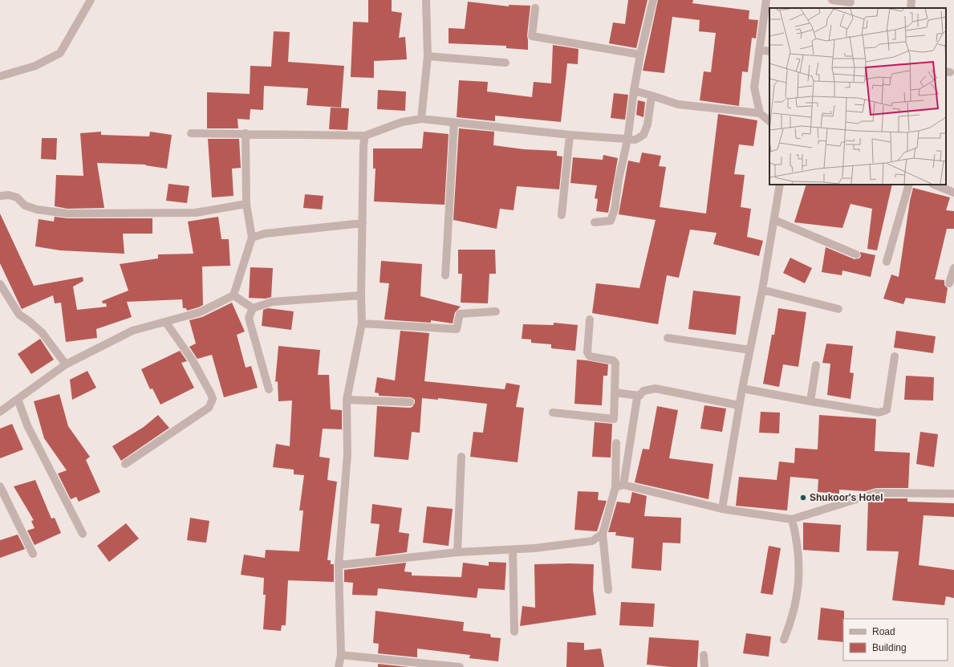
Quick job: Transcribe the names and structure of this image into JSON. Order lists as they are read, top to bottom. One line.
{"places":["Shukoor's Hotel"],"legend":["Road","Building"]}
